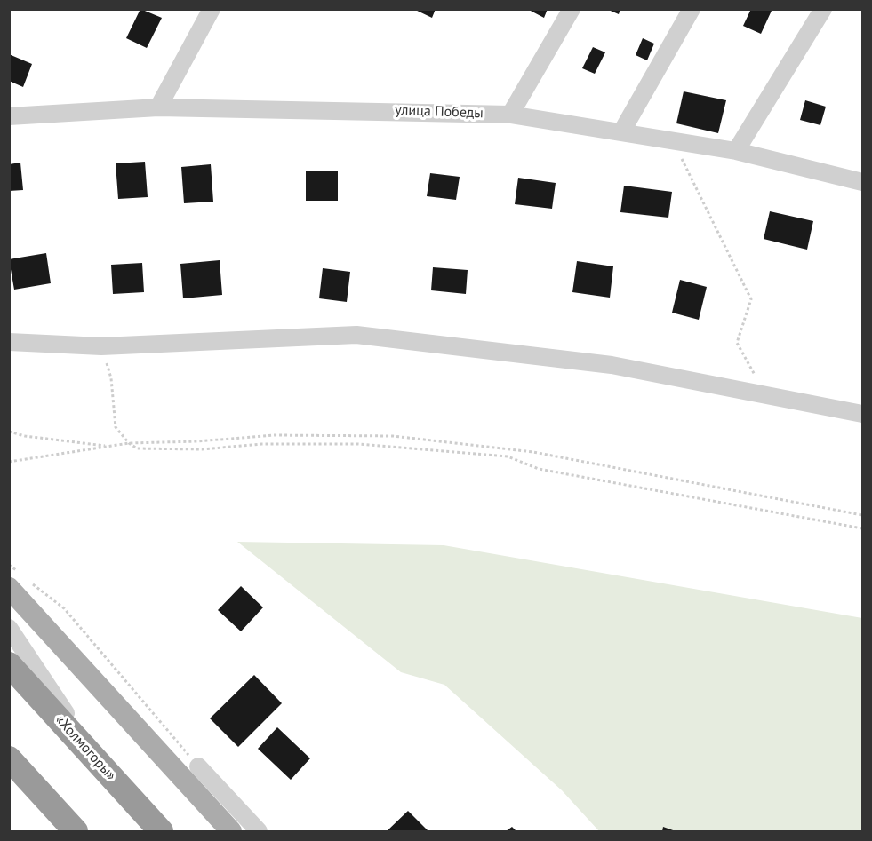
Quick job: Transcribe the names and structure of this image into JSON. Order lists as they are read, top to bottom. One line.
{"streets":{"highway":["«Холмогоры»"],"street":["улица Победы"]}}
